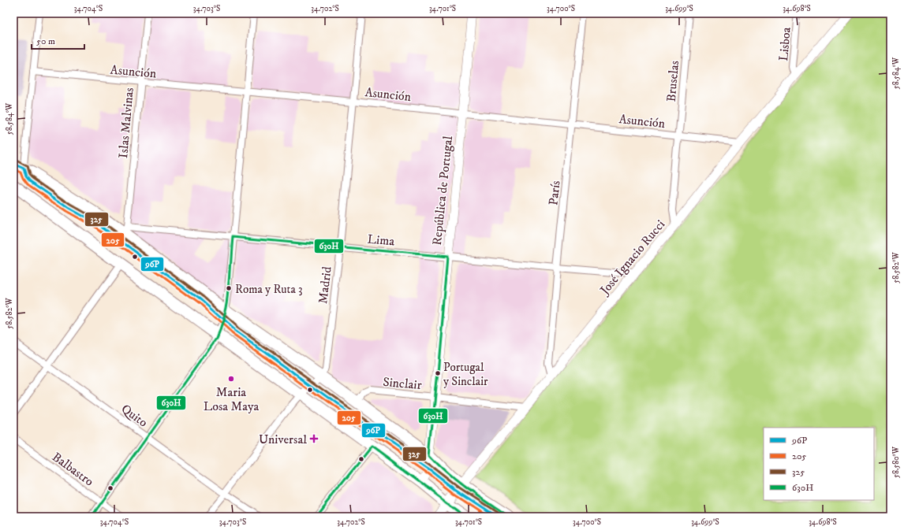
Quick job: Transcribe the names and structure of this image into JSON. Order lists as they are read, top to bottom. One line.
{"streets":{"street":["Lisboa","Asunción","Bruselas","Islas Malvinas","República de Portugal","París","Lima","José Ignacio Rucci","Madrid","Sinclair","Quito","Balbastro"]},"crossings":[["Lisboa","José Ignacio Rucci"],["Asunción","Bruselas"],["Asunción","Islas Malvinas"],["Asunción","República de Portugal"],["Asunción","París"],["Asunción","José Ignacio Rucci"],["Asunción","Madrid"],["Bruselas","José Ignacio Rucci"],["Islas Malvinas","Lima"],["República de Portugal","Lima"],["República de Portugal","Sinclair"],["París","Lima"],["París","José Ignacio Rucci"],["Lima","José Ignacio Rucci"],["Lima","Madrid"],["José Ignacio Rucci","Sinclair"]],"places":{"other":["Roma y Ruta 3","Portugal y Sinclair","Maria Losa Maya"],"health":["Universal"]},"lines":["transit line 325","transit line 96P","transit line 205","transit line 630H"],"legend":["96P","205","325","630H"],"scale_bar":"50 m","coordinates":["34.704°S","34.703°S","34.702°S","34.701°S","34.700°S","34.699°S","34.698°S","58.584°W","58.582°W","58.580°W"]}
